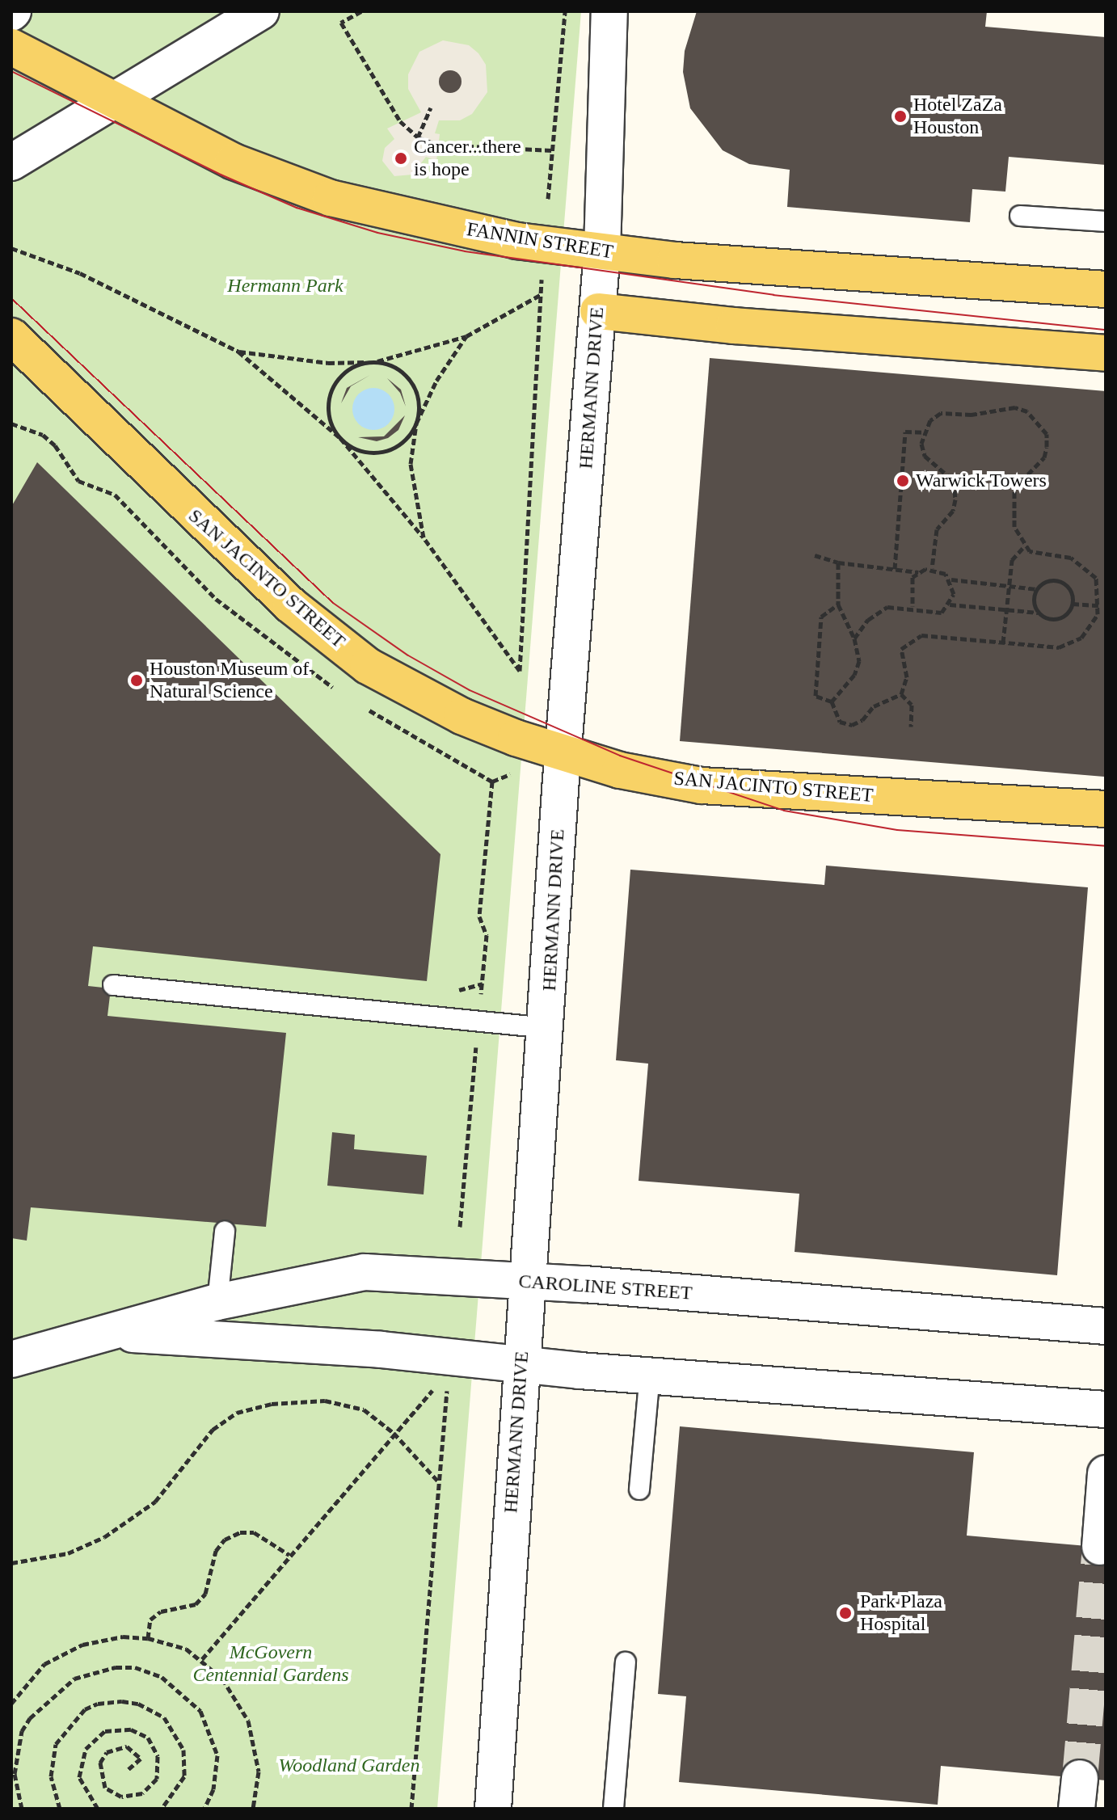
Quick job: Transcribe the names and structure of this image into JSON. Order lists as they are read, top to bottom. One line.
{"streets":{"main road":["FANNIN STREET","SAN JACINTO STREET"],"street":["HERMANN DRIVE","CAROLINE STREET"]},"crossings":[["FANNIN STREET","HERMANN DRIVE"],["HERMANN DRIVE","SAN JACINTO STREET"],["HERMANN DRIVE","CAROLINE STREET"]],"parks":["Hermann Park","McGovern Centennial Gardens","Woodland Garden"],"places":["Hotel ZaZa Houston","Cancer...there is hope","Warwick Towers","Houston Museum of Natural Science","Park Plaza Hospital"]}
